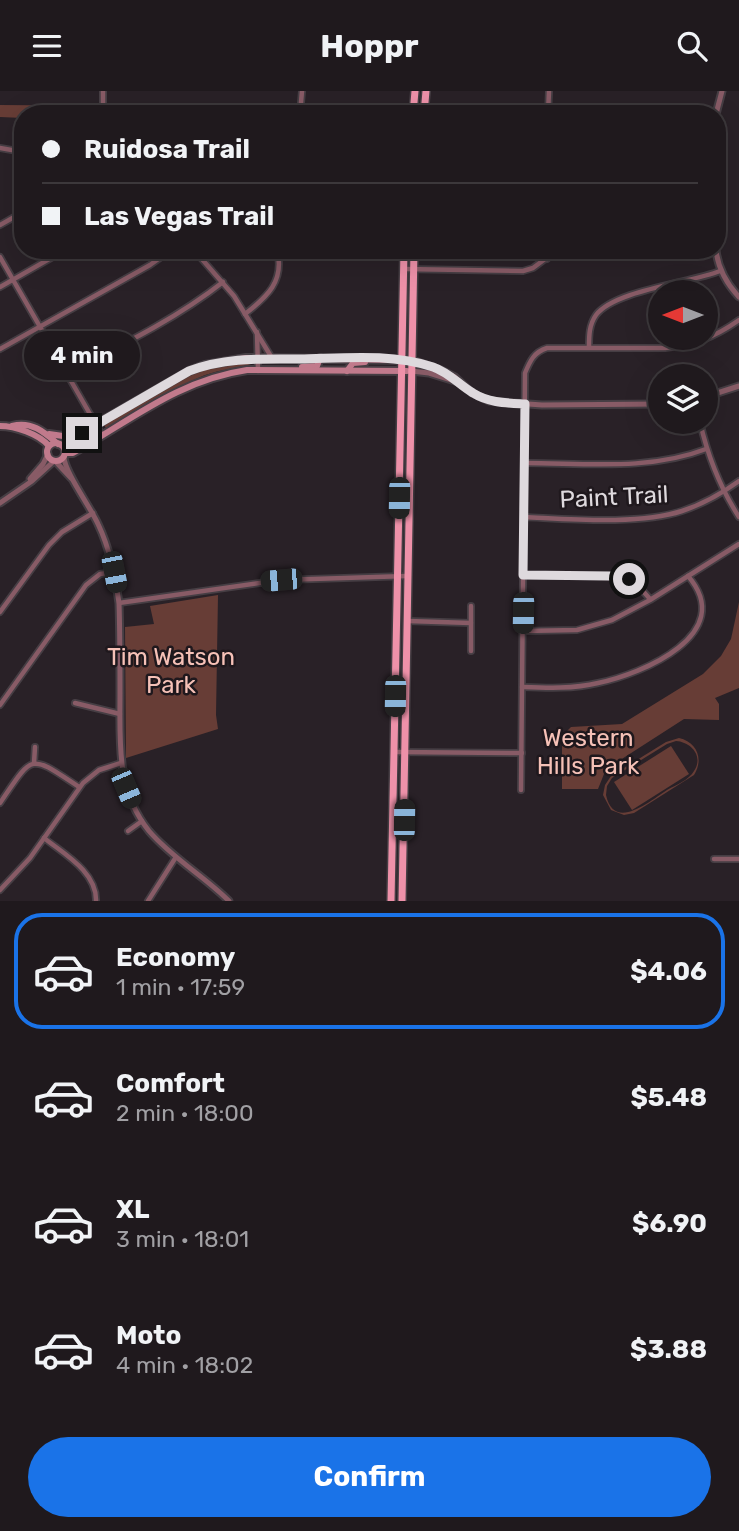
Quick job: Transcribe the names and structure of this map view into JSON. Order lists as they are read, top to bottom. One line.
{"streets":{"street":["Paint Trail"]},"parks":["Tim Watson Park","Western Hills Park"],"north":"left","page":{"header":"Hoppr","banner":["Ruidosa Trail","Las Vegas Trail"],"bubble":"4 min","list":[{"name":"Economy","note":"1 min · 17:59","value":"$4.06"},{"name":"Comfort","note":"2 min · 18:00","value":"$5.48"},{"name":"XL","note":"3 min · 18:01","value":"$6.90"},{"name":"Moto","note":"4 min · 18:02","value":"$3.88"}],"buttons":"Confirm"}}
